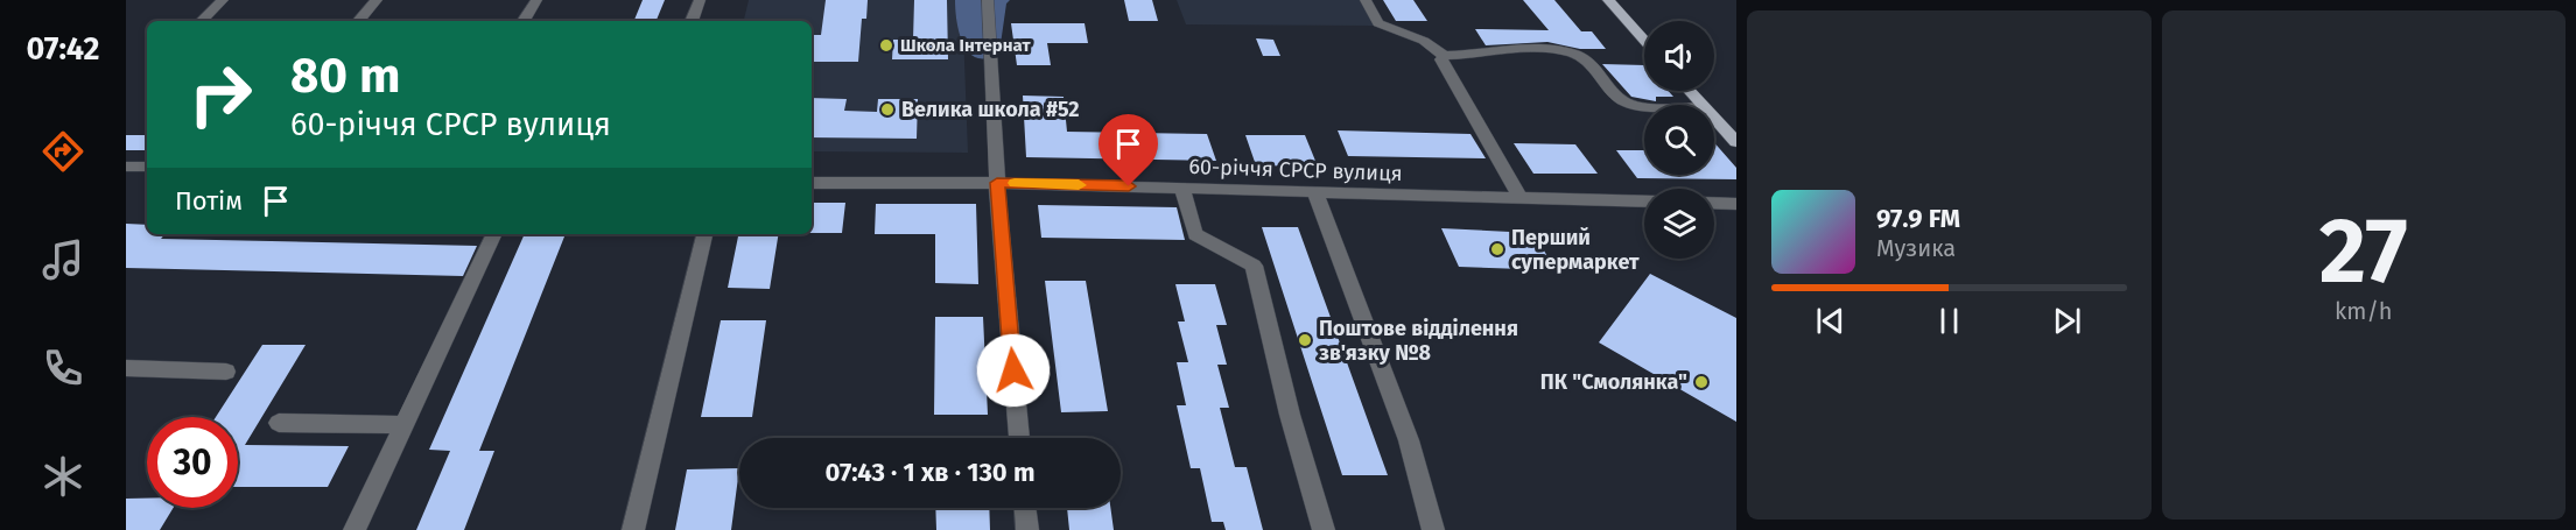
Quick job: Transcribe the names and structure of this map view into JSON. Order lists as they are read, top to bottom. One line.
{"streets":{"street":["60-річчя СРСР вулиця"]},"places":["Школа Інтернат","Велика школа #52","Перший супермаркет","Поштове відділення зв'язку №8","ПК \"Смолянка\""],"page":{"tabs":"07:42","tile":["27","km/h"],"turn":["80 m","60-річчя СРСР вулиця"],"then":"Потім","song":["97.9 FM","Музика"],"limit":"30","trip":"07:43 · 1 хв · 130 m"}}
